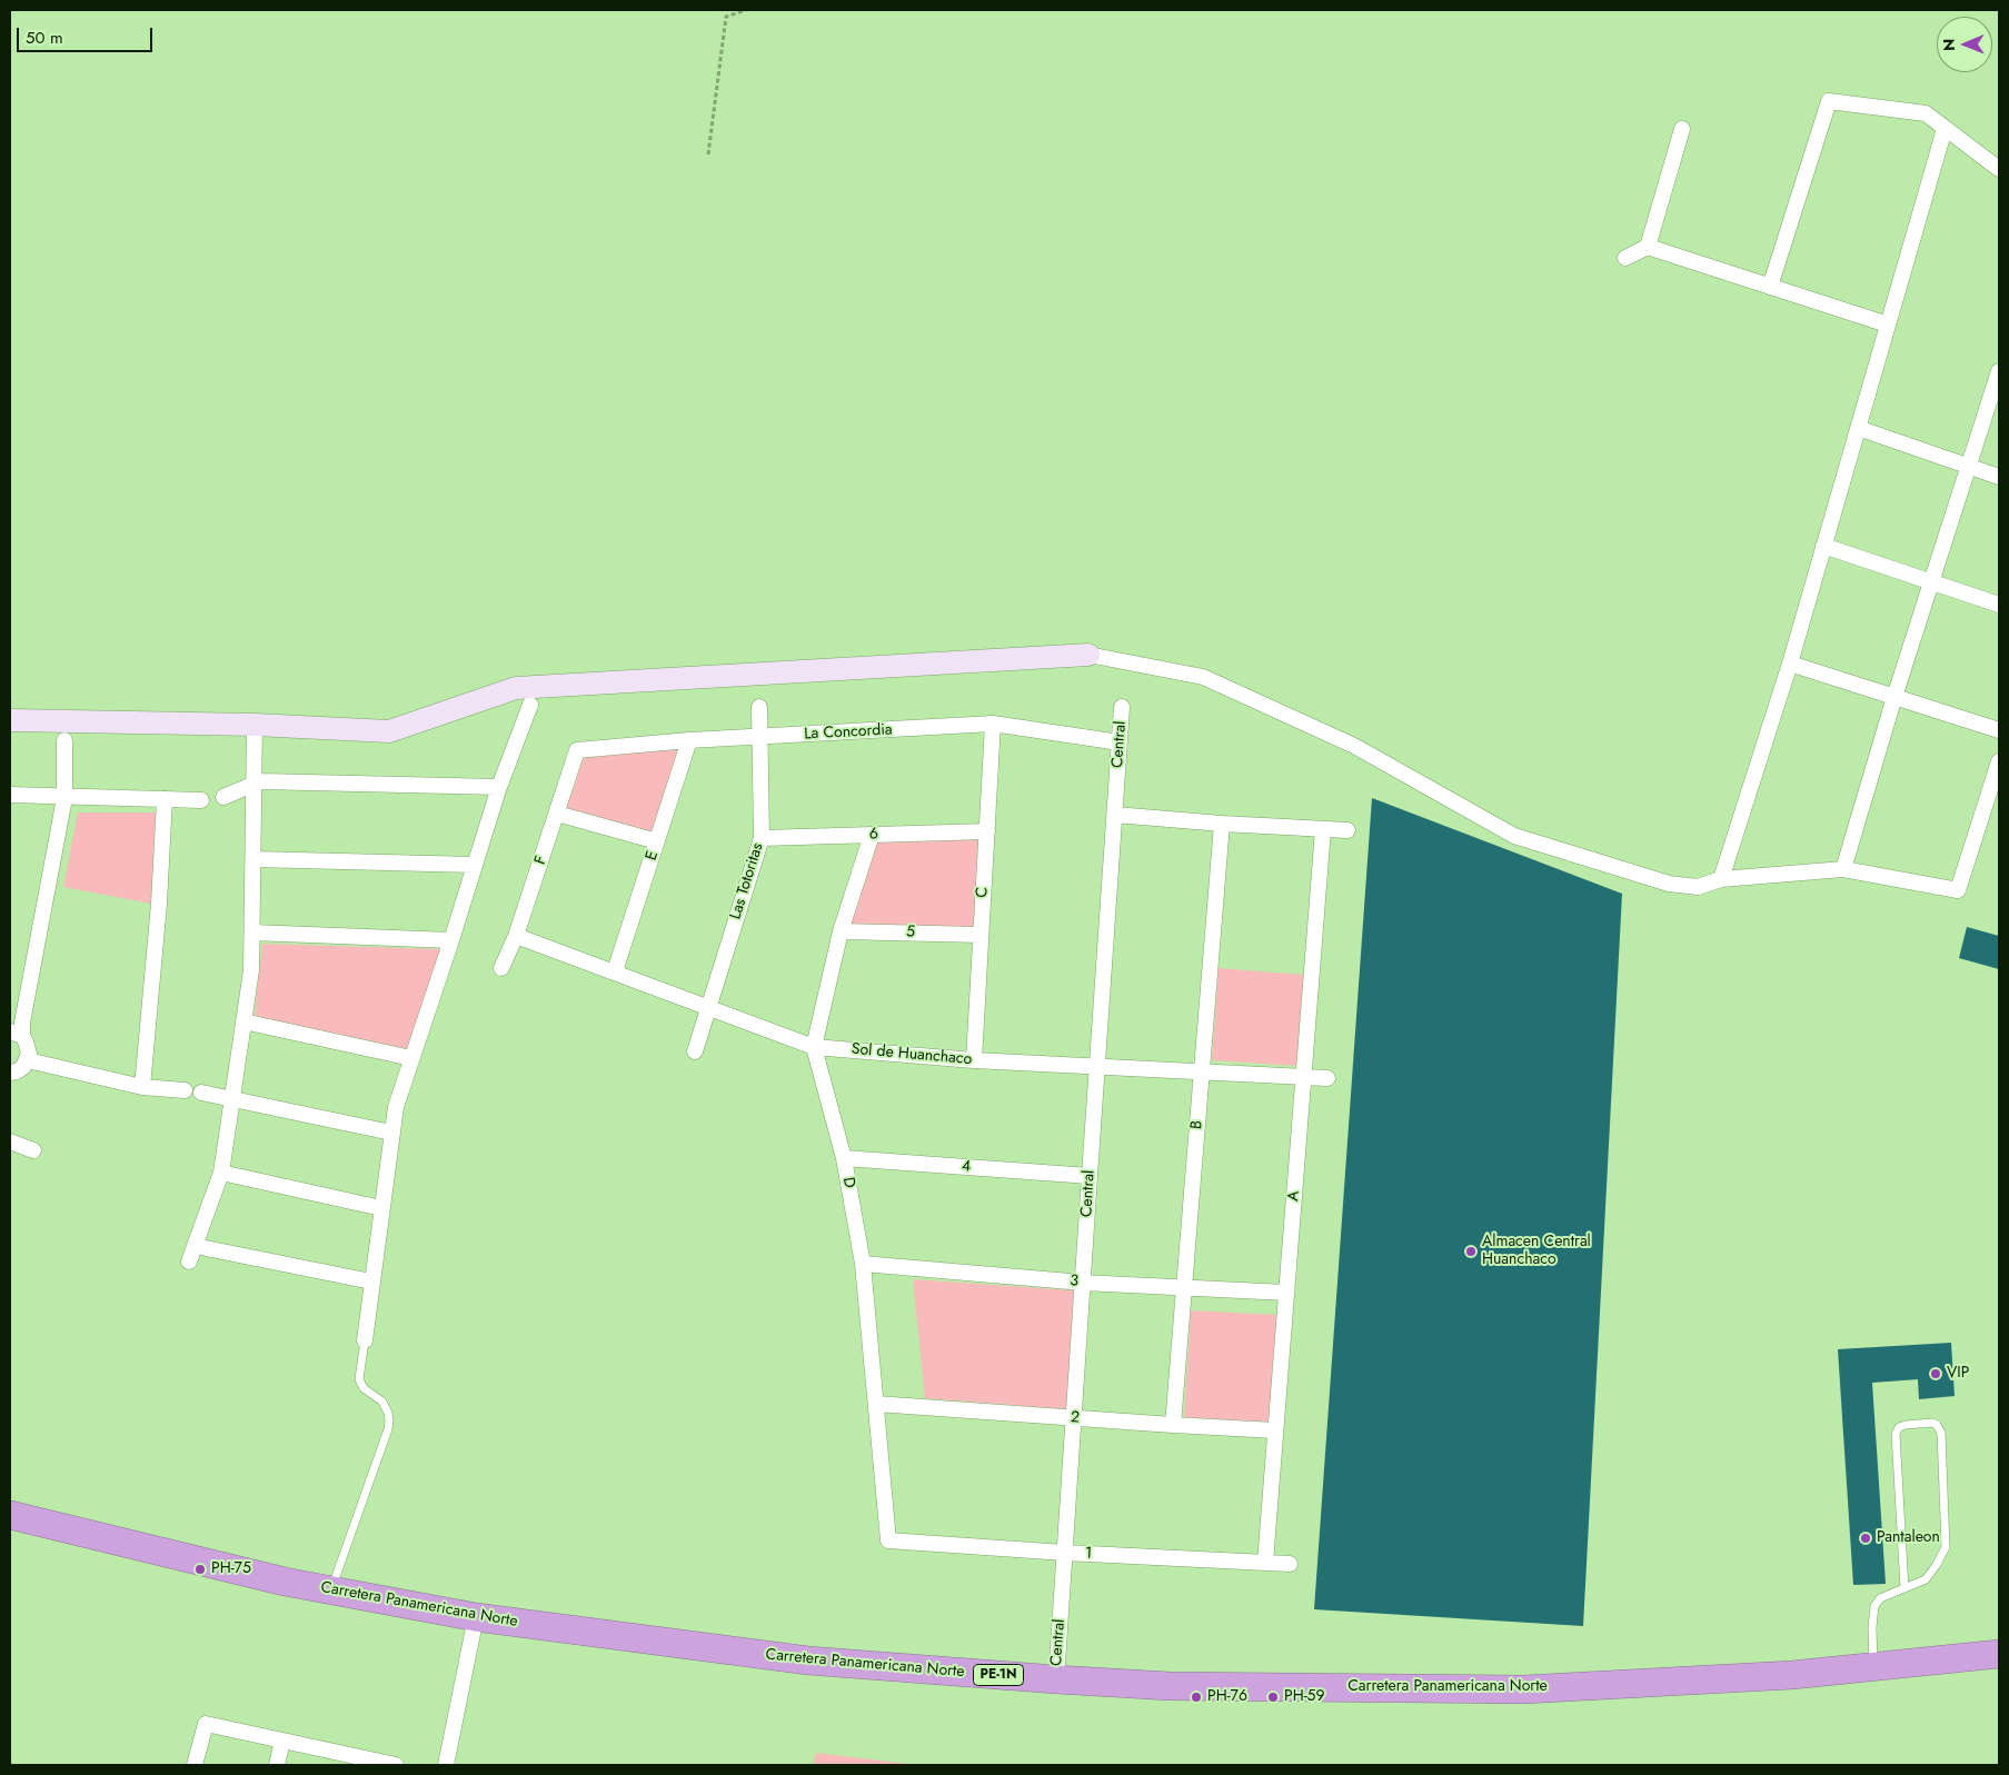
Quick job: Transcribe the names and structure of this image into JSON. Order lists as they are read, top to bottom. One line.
{"streets":{"highway":["Carretera Panamericana Norte","PE-1N"],"street":["La Concordia","Central","6","E","F","Las Totoritas","C","5","Sol de Huanchaco","B","4","D","A","3","2","1"]},"crossings":[["La Concordia","Central"],["La Concordia","E"],["La Concordia","F"],["La Concordia","Las Totoritas"],["La Concordia","C"],["Central","Sol de Huanchaco"],["Central","4"],["Central","3"],["Central","2"],["Central","1"],["Central","Carretera Panamericana Norte"],["6","Las Totoritas"],["6","C"],["6","D"],["E","Sol de Huanchaco"],["F","Sol de Huanchaco"],["Las Totoritas","Sol de Huanchaco"],["C","5"],["C","Sol de Huanchaco"],["5","D"],["Sol de Huanchaco","B"],["Sol de Huanchaco","D"],["Sol de Huanchaco","A"],["B","3"],["B","2"],["4","D"],["D","3"],["D","2"],["D","1"],["A","3"],["A","2"],["A","1"]],"places":["Almacen Central Huanchaco","VIP","Pantaleon","PH-75","PH-76","PH-59"],"scale_bar":"50 m","north":"left"}
